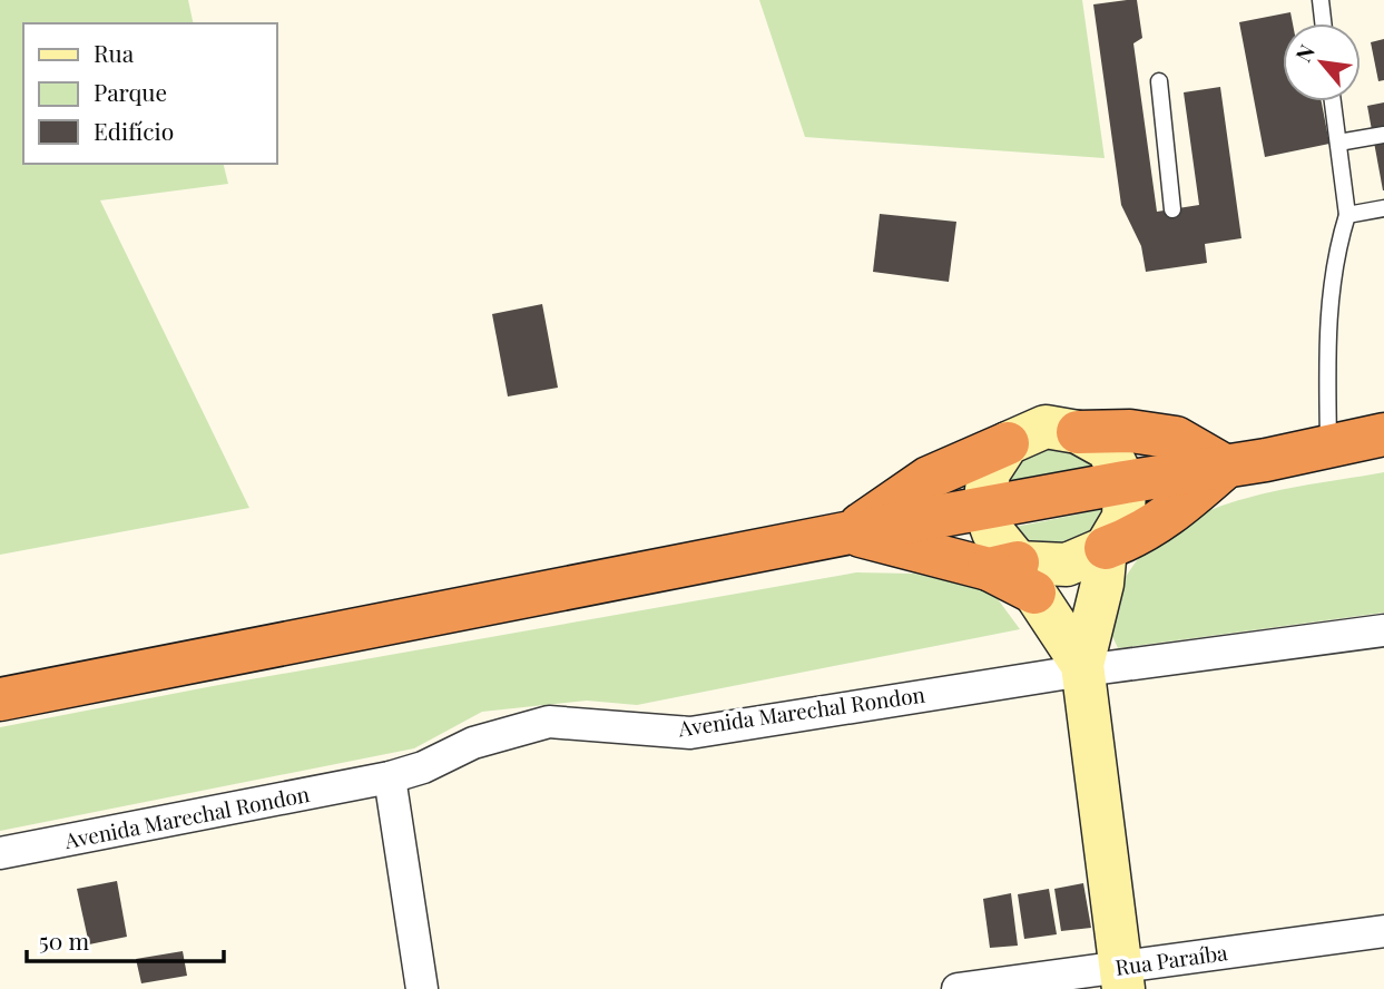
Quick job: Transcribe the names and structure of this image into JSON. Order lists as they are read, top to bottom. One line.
{"streets":{"street":["Avenida Marechal Rondon","Rua Paraíba"]},"legend":["Rua","Parque","Edifício"],"scale_bar":"50 m","north":"top left"}
